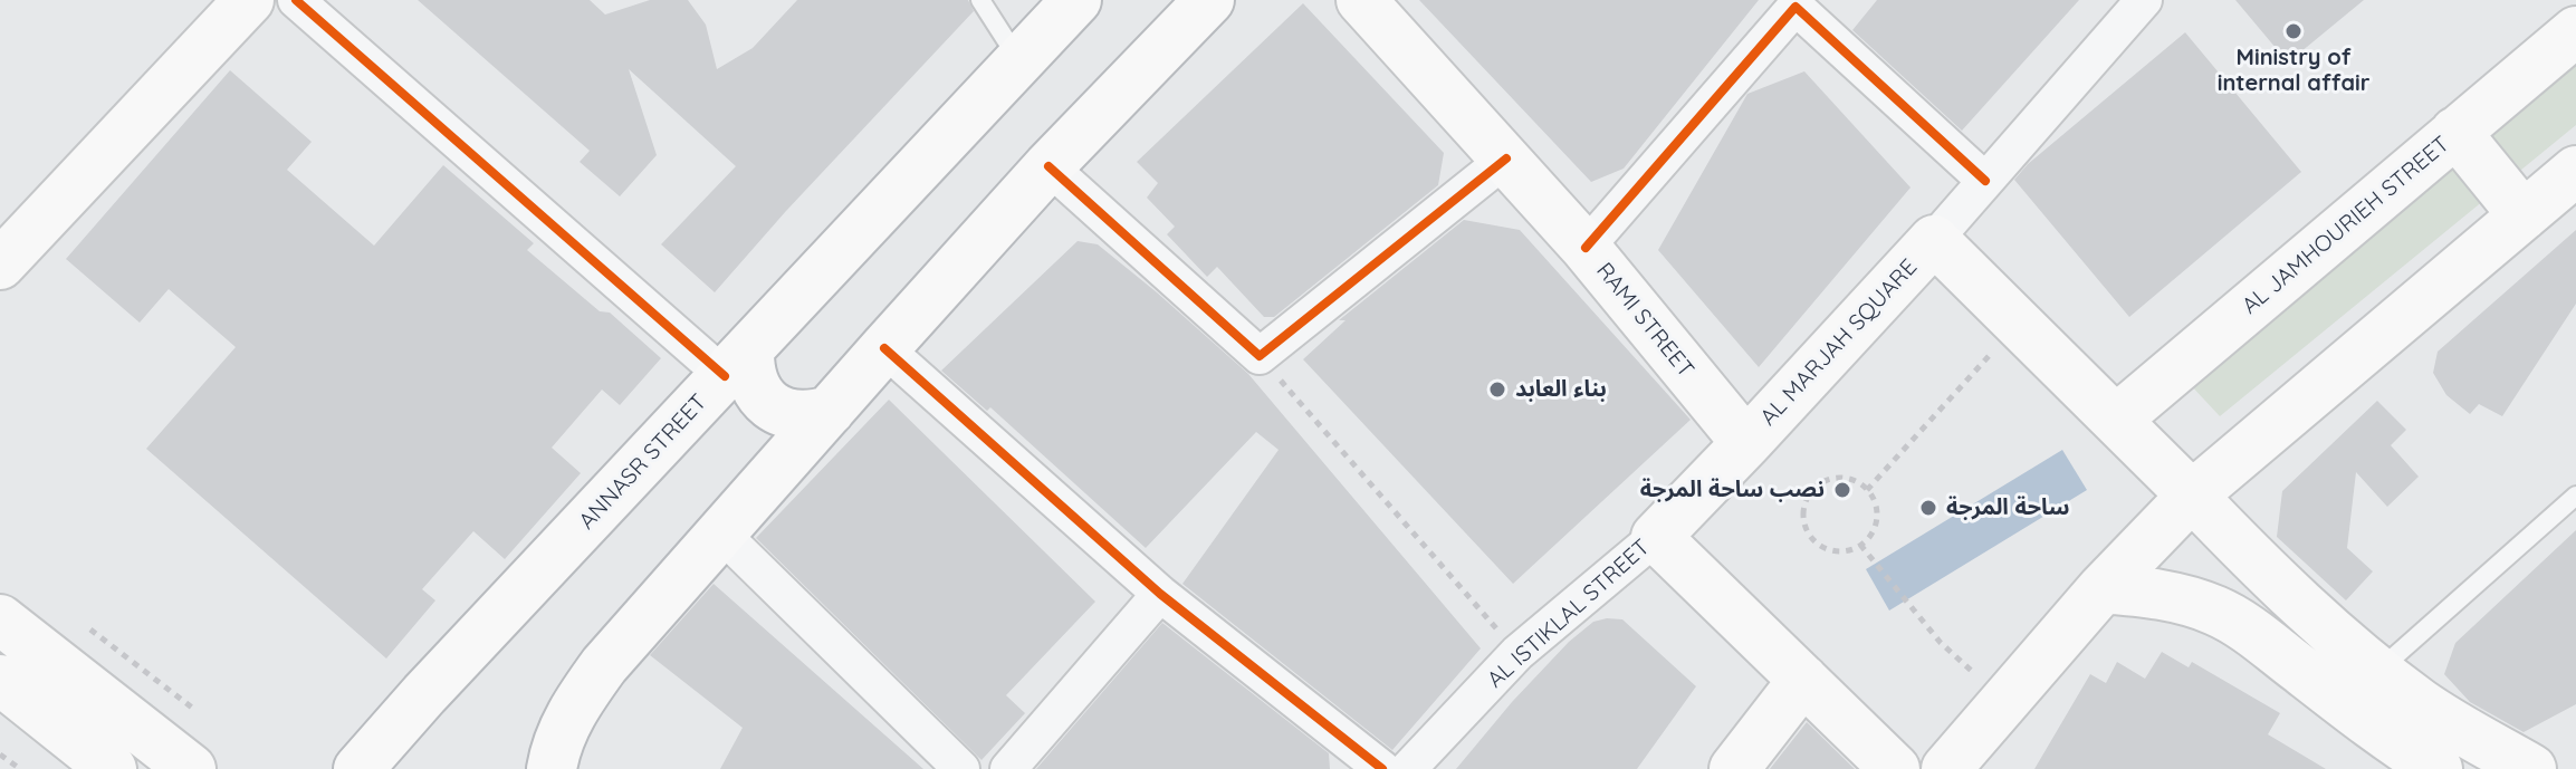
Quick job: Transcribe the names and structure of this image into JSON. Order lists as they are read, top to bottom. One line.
{"streets":{"main road":["AL JAMHOURIEH STREET","RAMI STREET","AL MARJAH SQUARE","ANNASR STREET"],"street":["AL ISTIKLAL STREET"]},"crossings":[["AL JAMHOURIEH STREET","AL MARJAH SQUARE"],["RAMI STREET","AL MARJAH SQUARE"],["AL MARJAH SQUARE","AL ISTIKLAL STREET"]],"places":["Ministry of internal affair","بناء العابد","نصب ساحة المرجة","ساحة المرجة"]}
